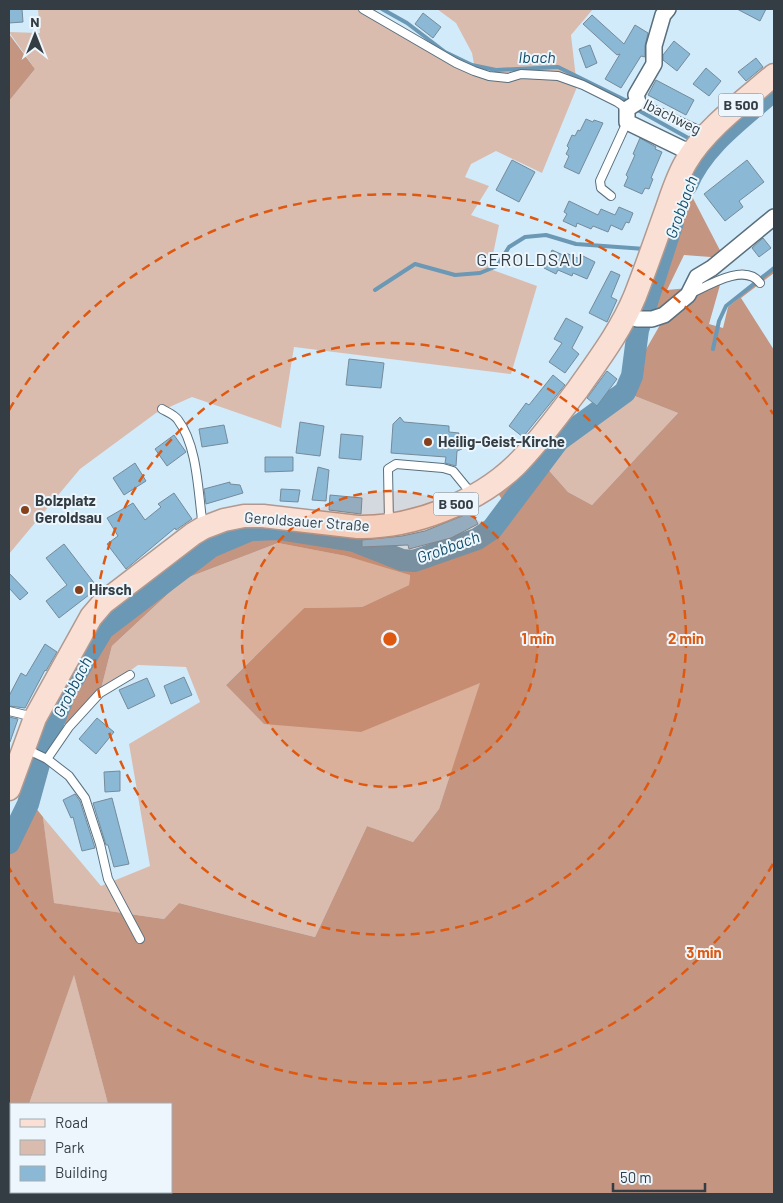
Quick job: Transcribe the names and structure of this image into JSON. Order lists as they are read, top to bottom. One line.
{"streets":{"main road":["B 500","Geroldsauer Straße"],"street":["Ibachweg"]},"crossings":[["Ibachweg","Geroldsauer Straße"]],"districts":["GEROLDSAU"],"water":["Ibach","Grobbach"],"places":["Heilig-Geist-Kirche","Bolzplatz Geroldsau","Hirsch"],"legend":["Road","Park","Building"],"scale_bar":"50 m","north":"top","rings":["1 min","2 min","3 min"]}
